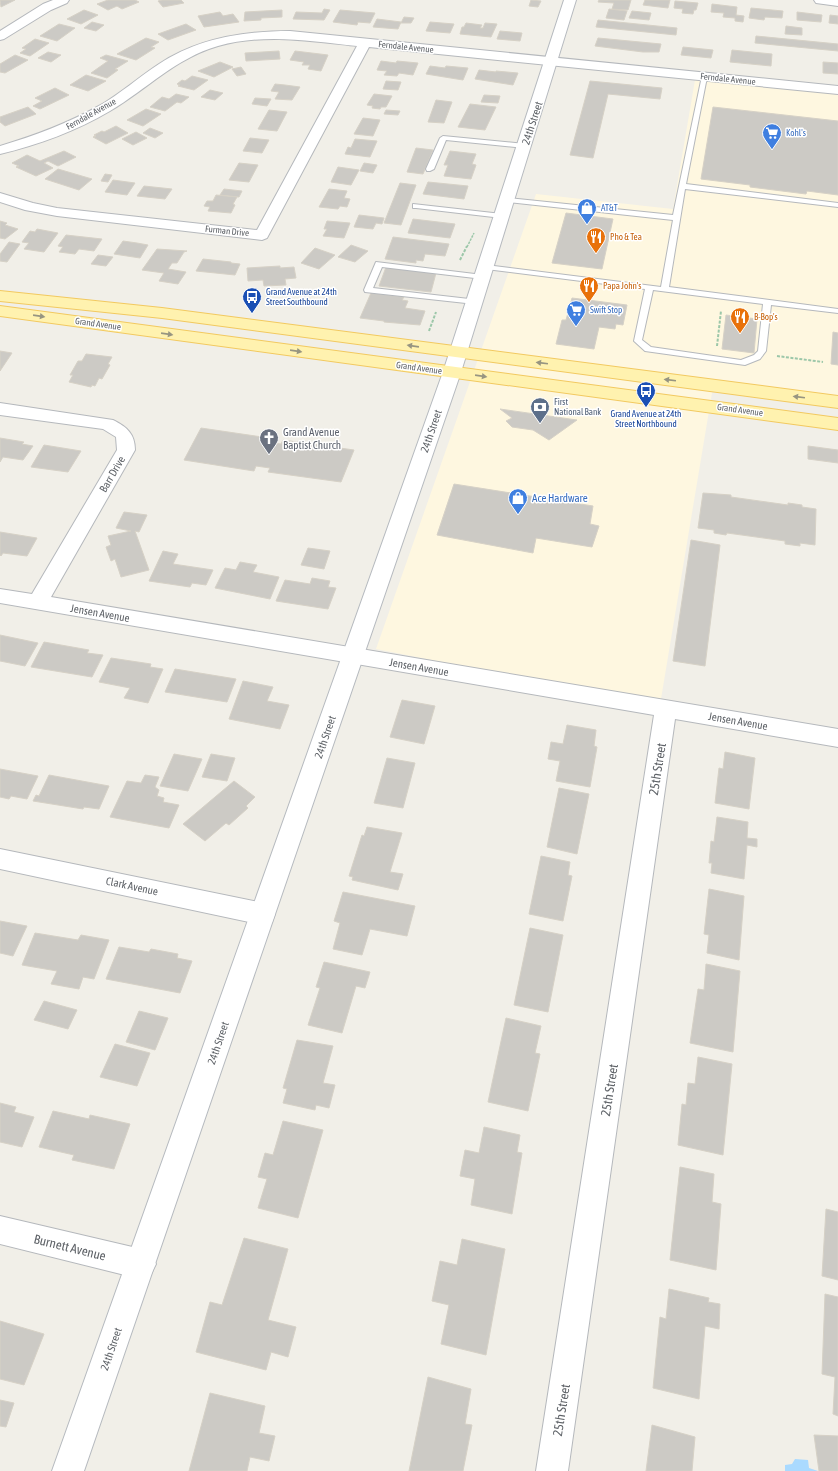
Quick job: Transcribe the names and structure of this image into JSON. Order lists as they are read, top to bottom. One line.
{"streets":{"main road":["Grand Avenue"],"street":["Ferndale Avenue","24th Street","Furman Drive","Barr Drive","Jensen Avenue","25th Street","Clark Avenue","Burnett Avenue"]},"crossings":[["Ferndale Avenue","24th Street"],["Ferndale Avenue","Furman Drive"],["24th Street","Grand Avenue"],["24th Street","Jensen Avenue"],["24th Street","Clark Avenue"],["24th Street","Burnett Avenue"],["Barr Drive","Jensen Avenue"],["Jensen Avenue","25th Street"]],"places":{"supermarket":["Kohl's","Swift Stop"],"shop":["AT&T","Ace Hardware"],"restaurant":["Pho & Tea","Papa John's","B-Bop's"],"bus stop":["Grand Avenue at 24th Street Southbound","Grand Avenue at 24th Street Northbound"],"bank":["First National Bank"],"church":["Grand Avenue Baptist Church"]}}
